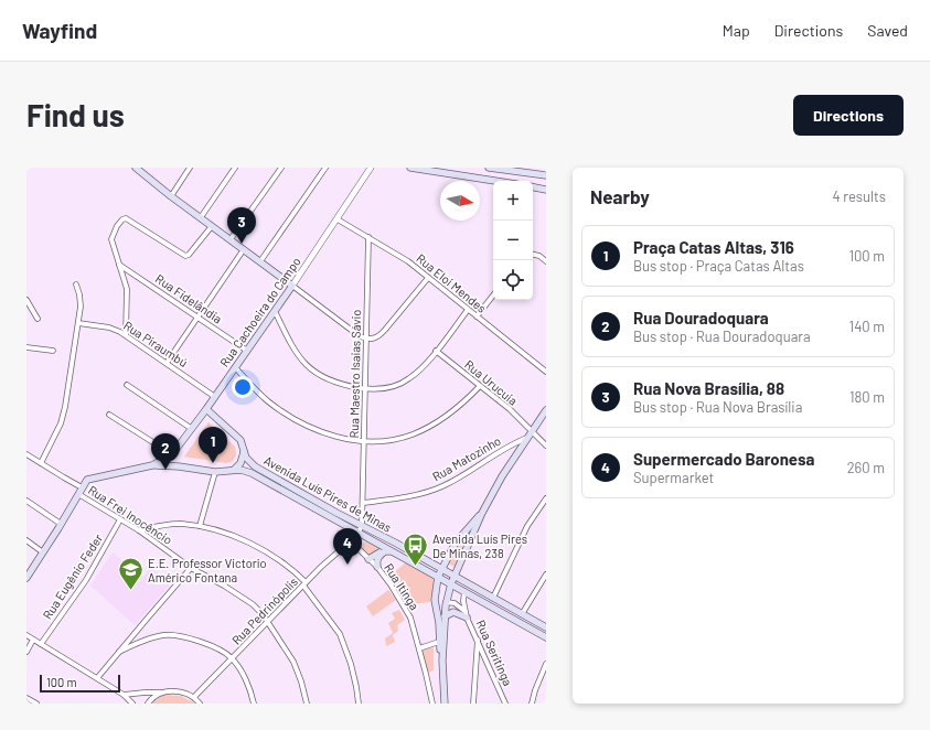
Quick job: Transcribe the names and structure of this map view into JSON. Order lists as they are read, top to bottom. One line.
{"streets":{"main road":["Rua Cachoeira do Campo","Avenida Luís Pires de Minas"],"street":["Rua Eloi Mendes","Rua Fidelândia","Rua Piraumbú","Rua Maestro Isaias Sávio","Rua Urucuia","Rua Matozinho","Rua Frei Inocêncio","Rua Eugênio Feder","Rua Itinga","Rua Pedrinópolis","Rua Seritinga"]},"crossings":[["Rua Eloi Mendes","Rua Cachoeira do Campo"],["Rua Eloi Mendes","Rua Maestro Isaias Sávio"],["Rua Fidelândia","Rua Cachoeira do Campo"],["Rua Cachoeira do Campo","Rua Piraumbú"],["Rua Cachoeira do Campo","Avenida Luís Pires de Minas"],["Rua Maestro Isaias Sávio","Rua Matozinho"],["Rua Maestro Isaias Sávio","Avenida Luís Pires de Minas"],["Rua Maestro Isaias Sávio","Rua Pedrinópolis"],["Rua Urucuia","Rua Matozinho"],["Avenida Luís Pires de Minas","Rua Pedrinópolis"],["Avenida Luís Pires de Minas","Rua Seritinga"],["Rua Frei Inocêncio","Rua Eugênio Feder"],["Rua Frei Inocêncio","Rua Pedrinópolis"],["Rua Itinga","Rua Pedrinópolis"]],"places":{"bus stop":["Avenida Luís Pires De Minas, 238"],"school or university":["E.E. Professor Victorio Américo Fontana"]},"scale_bar":"100 m","north":"right","page":{"header":"Wayfind","nav":["Map","Directions","Saved"],"buttons":"Directions","title":"Find us","heading":["Nearby","4 results"],"map_buttons":["+","−"],"pins":["3","1","2","4"],"list":[{"mark":"1","name":"Praça Catas Altas, 316","note":"Bus stop · Praça Catas Altas","value":"100 m"},{"mark":"2","name":"Rua Douradoquara","note":"Bus stop · Rua Douradoquara","value":"140 m"},{"mark":"3","name":"Rua Nova Brasília, 88","note":"Bus stop · Rua Nova Brasília","value":"180 m"},{"mark":"4","name":"Supermercado Baronesa","note":"Supermarket","value":"260 m"}],"scale":"100 m"}}
